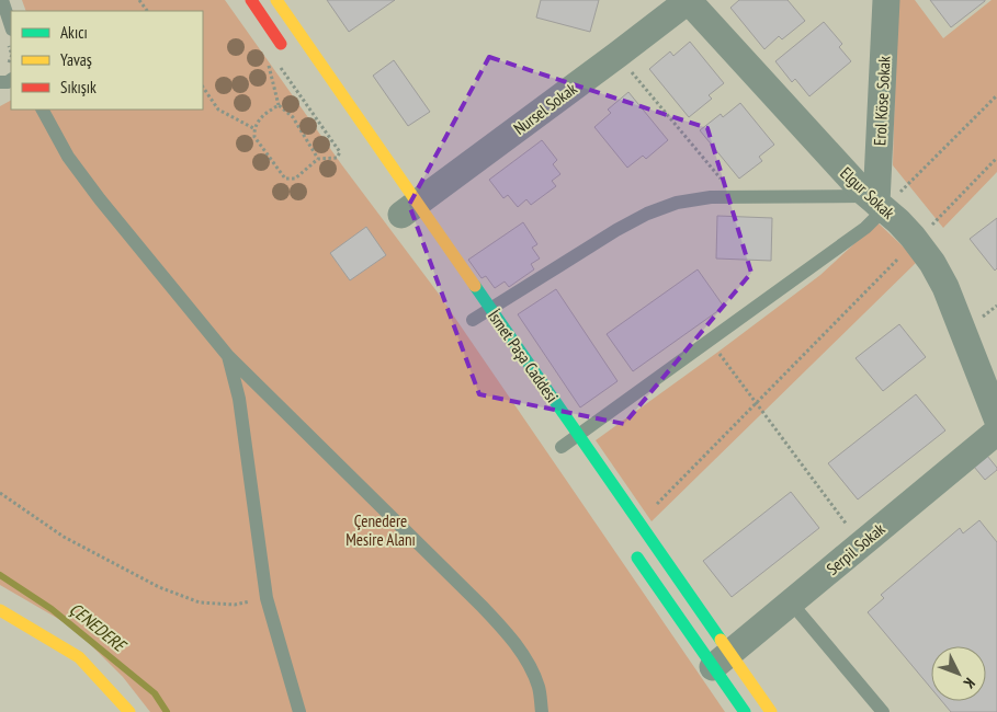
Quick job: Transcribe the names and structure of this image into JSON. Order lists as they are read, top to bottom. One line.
{"streets":{"main road":["İsmet Paşa Caddesi"],"street":["Erol Köse Sokak","Nursel Sokak","Elgur Sokak","Serpil Sokak"]},"crossings":[["Erol Köse Sokak","Elgur Sokak"],["Nursel Sokak","Elgur Sokak"],["Nursel Sokak","İsmet Paşa Caddesi"],["İsmet Paşa Caddesi","Serpil Sokak"]],"water":["ÇENEDERE"],"parks":["Çenedere Mesire Alanı"],"legend":["Akıcı","Yavaş","Sıkışık"],"north":"bottom right"}
